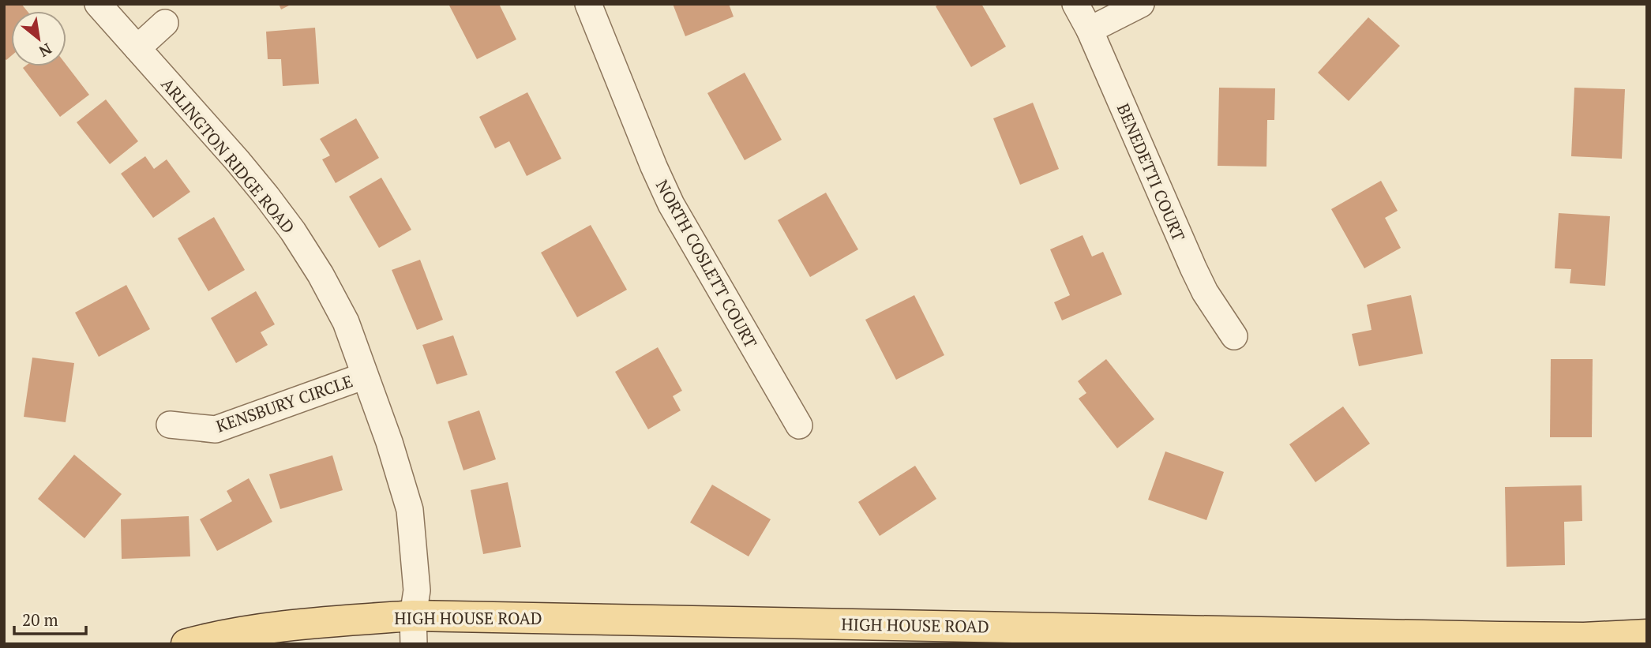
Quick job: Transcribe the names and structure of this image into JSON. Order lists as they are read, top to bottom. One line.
{"streets":{"main road":["HIGH HOUSE ROAD"],"street":["ARLINGTON RIDGE ROAD","BENEDETTI COURT","NORTH COSLETT COURT","KENSBURY CIRCLE"]},"crossings":[["ARLINGTON RIDGE ROAD","KENSBURY CIRCLE"],["ARLINGTON RIDGE ROAD","HIGH HOUSE ROAD"]],"scale_bar":"20 m","north":"bottom right"}
